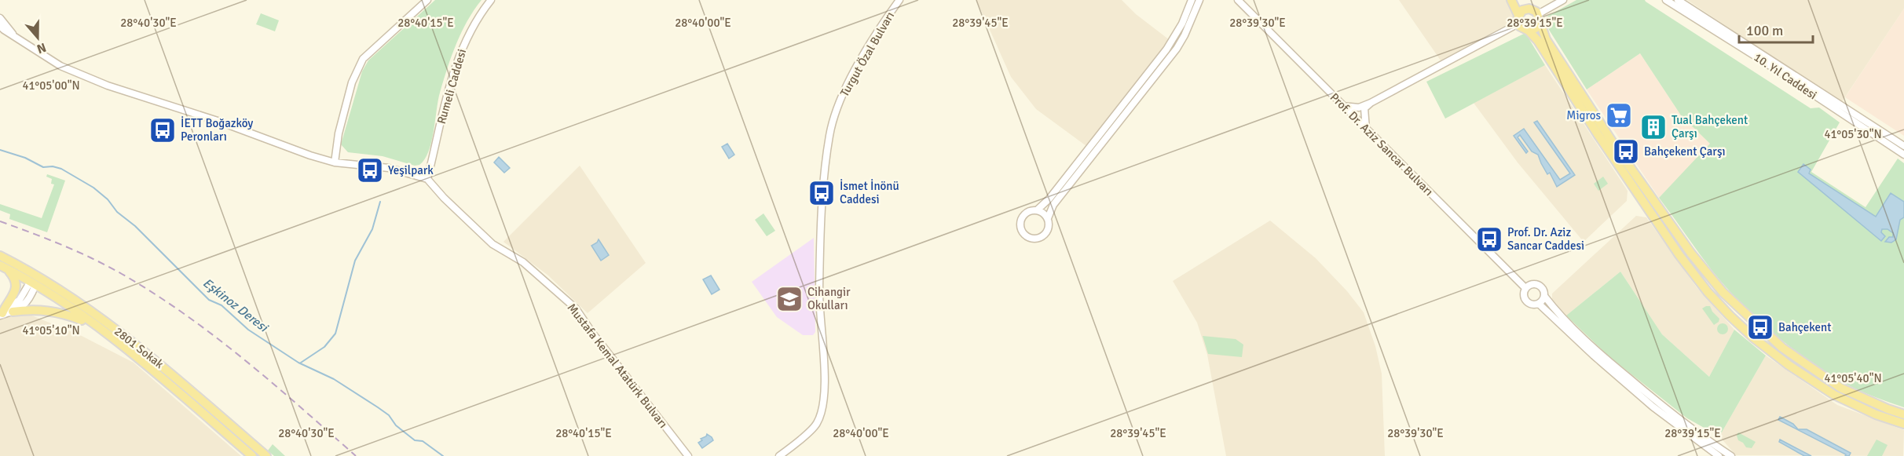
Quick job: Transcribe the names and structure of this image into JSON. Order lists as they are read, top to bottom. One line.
{"streets":{"main road":["2801 Sokak"],"street":["Turgut Özal Bulvarı","10. Yıl Caddesi","Rumeli Caddesi","Prof. Dr. Aziz Sancar Bulvarı","Mustafa Kemal Atatürk Bulvarı"]},"crossings":[["Rumeli Caddesi","Mustafa Kemal Atatürk Bulvarı"]],"water":["Eşkinoz Deresi"],"places":{"supermarket":["Migros"],"building":["Tual Bahçekent Çarşı"],"bus stop":["İETT Boğazköy Peronları","Bahçekent Çarşı","Yeşilpark","İsmet İnönü Caddesi","Prof. Dr. Aziz Sancar Caddesi","Bahçekent"],"school or university":["Cihangir Okulları"]},"scale_bar":"100 m","north":"bottom","coordinates":["28°40'30\"E","28°40'15\"E","28°40'00\"E","28°39'45\"E","28°39'30\"E","28°39'15\"E","41°05'00\"N","41°05'30\"N","41°05'10\"N","41°05'40\"N"]}
